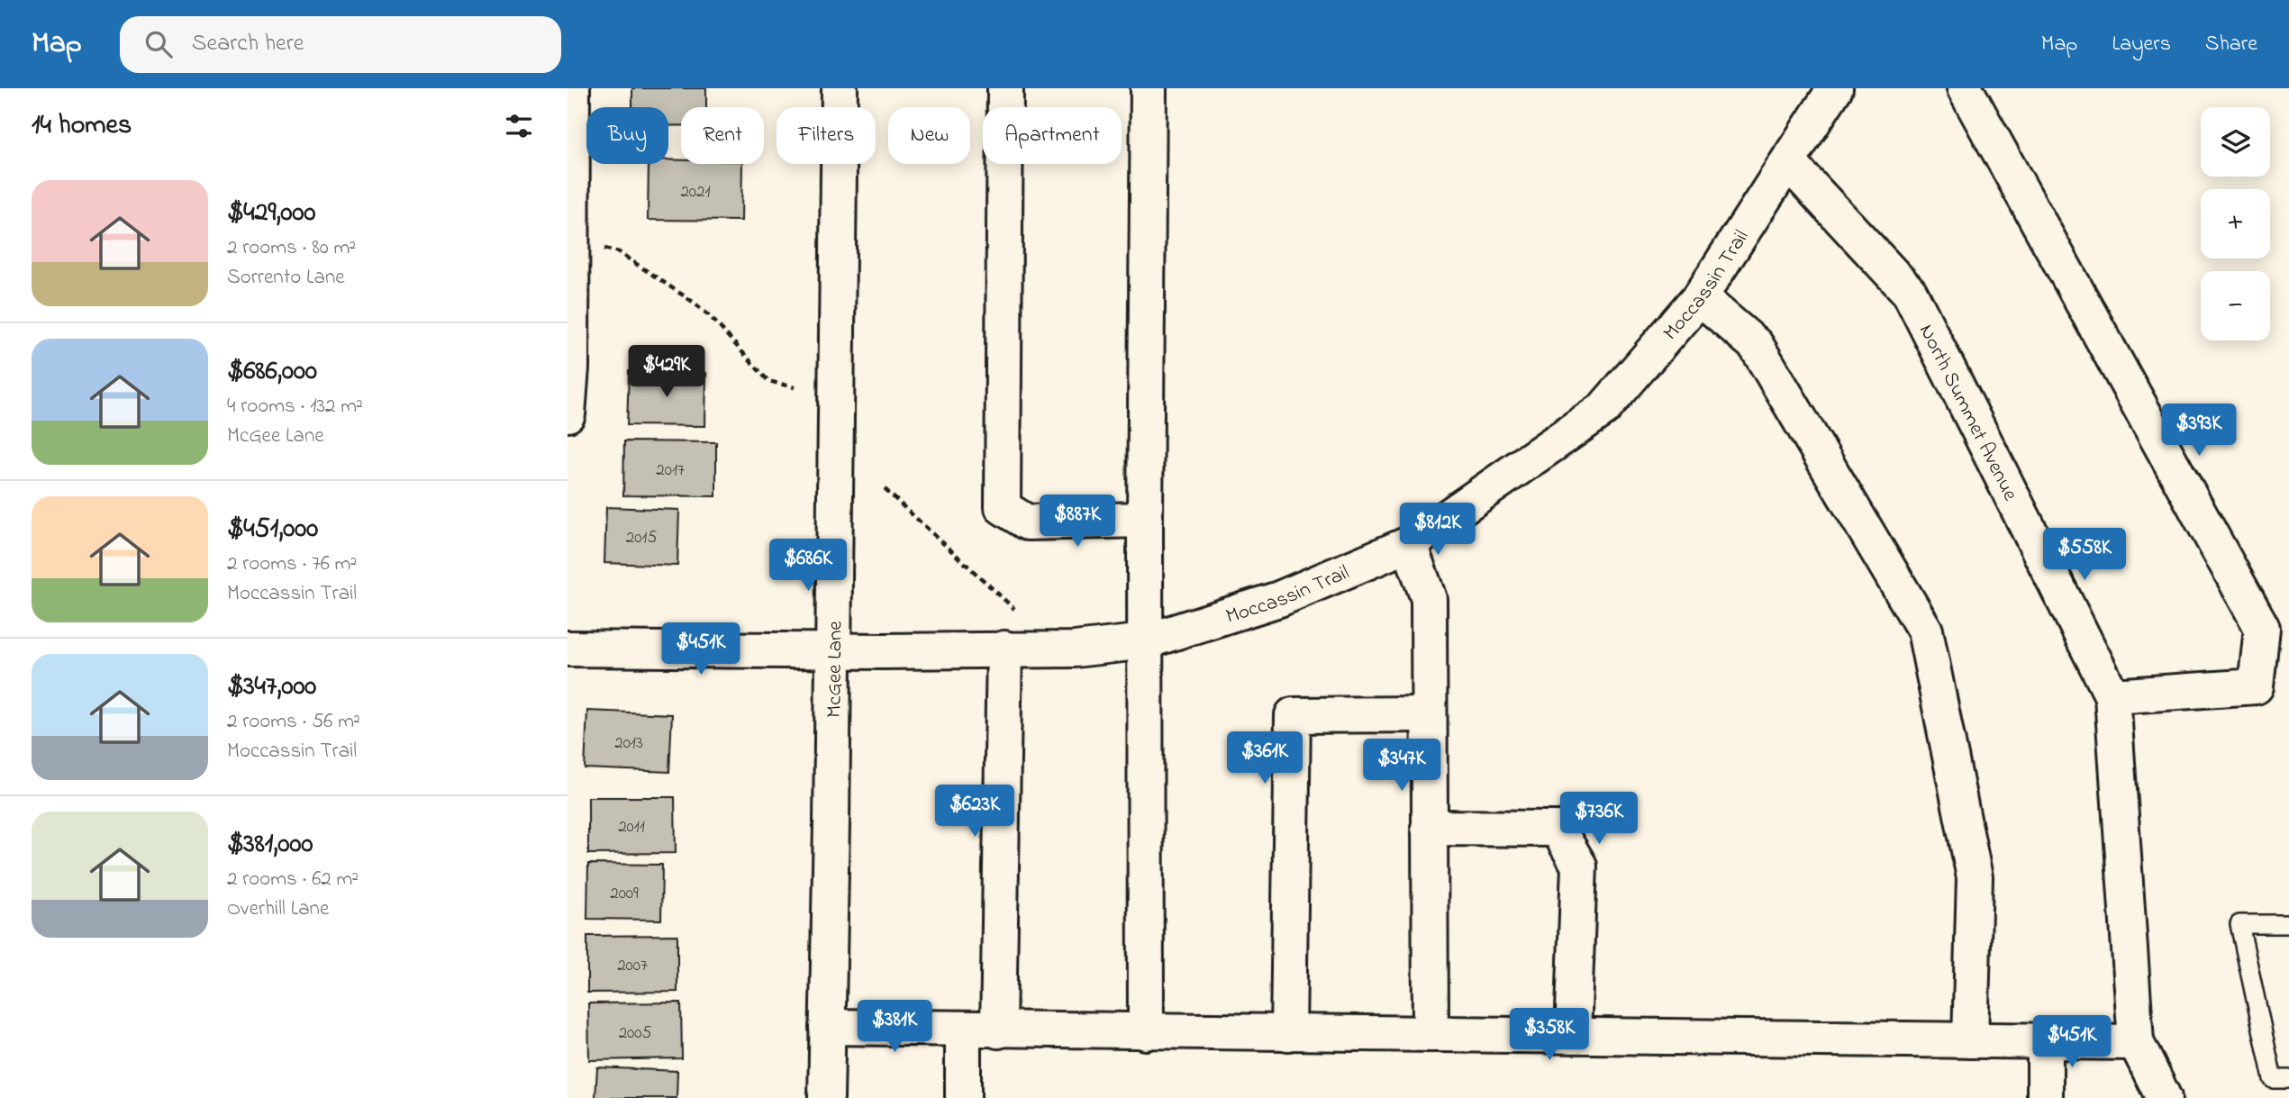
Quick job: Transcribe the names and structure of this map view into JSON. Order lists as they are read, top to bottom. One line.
{"streets":{"street":["Moccassin Trail","North Summet Avenue","McGee Lane"]},"crossings":[["Moccassin Trail","North Summet Avenue"],["Moccassin Trail","McGee Lane"]],"house_numbers":["2021","2017","2015","2013","2011","2009","2007","2005"],"page":{"header":"Map","search":"Search here","nav":["Map","Layers","Share"],"heading":"14 homes","map_buttons":["+","−"],"chip":["Buy","Rent","Filters","New","Apartment"],"list":[{"name":"$429,000","note":"2 rooms · 80 m² · Sorrento Lane"},{"name":"$686,000","note":"4 rooms · 132 m² · McGee Lane"},{"name":"$451,000","note":"2 rooms · 76 m² · Moccassin Trail"},{"name":"$347,000","note":"2 rooms · 56 m² · Moccassin Trail"},{"name":"$381,000","note":"2 rooms · 62 m² · Overhill Lane"}],"price":["$429K","$393K","$887K","$812K","$558K","$686K","$451K","$361K","$347K","$623K","$736K","$381K","$358K","$451K"]}}
